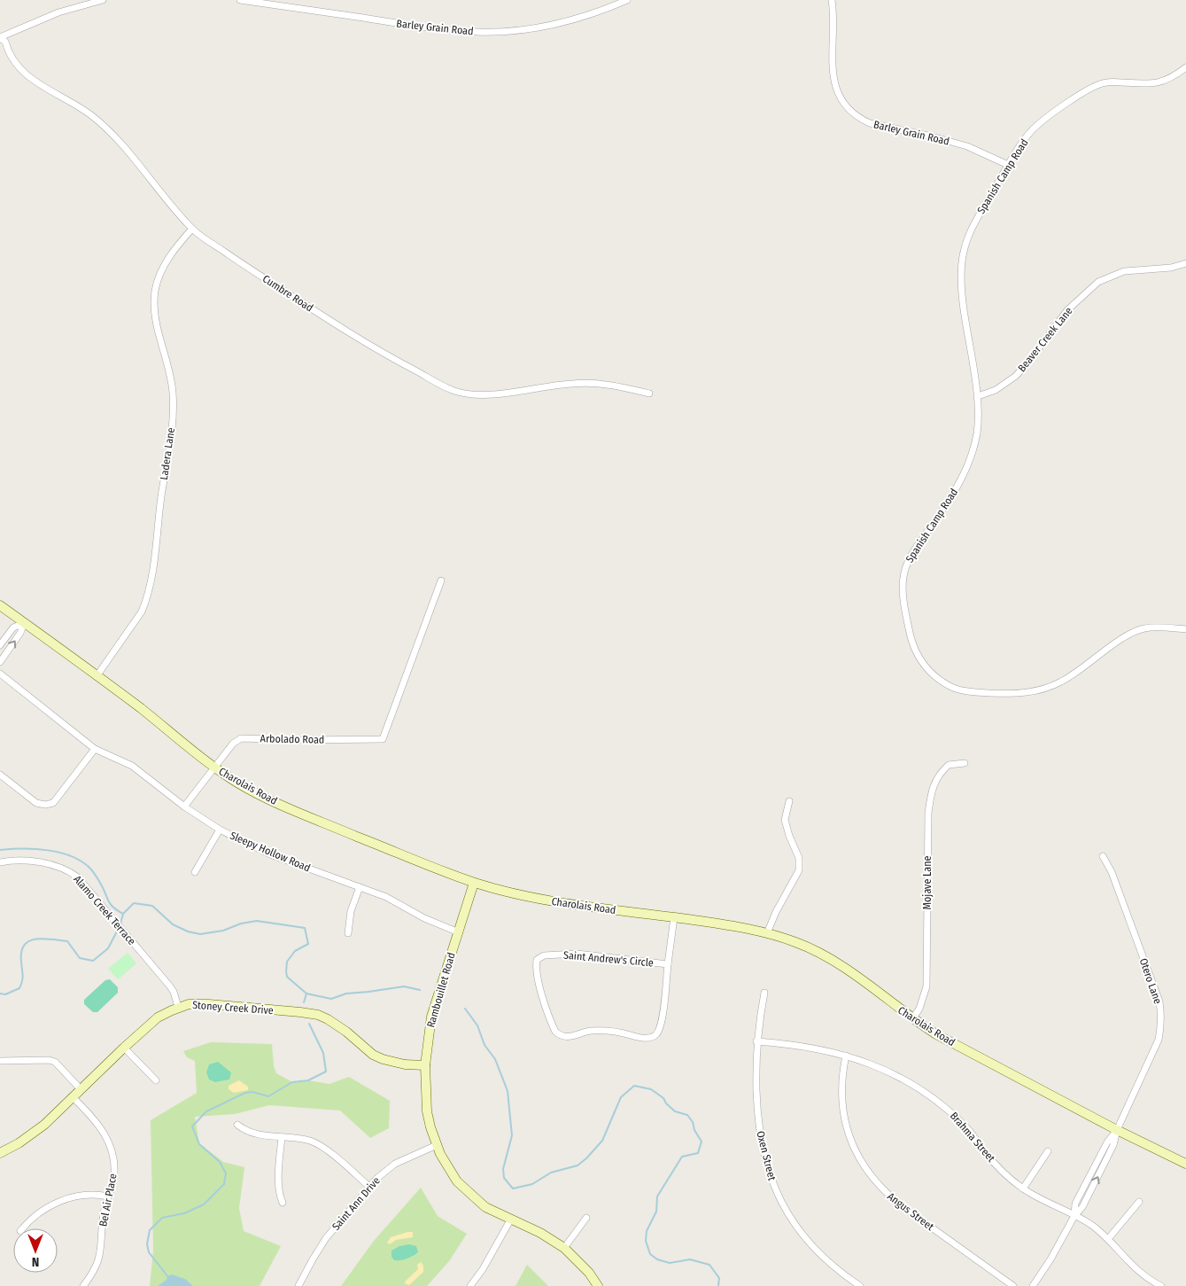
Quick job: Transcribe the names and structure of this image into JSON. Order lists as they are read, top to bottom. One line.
{"streets":{"street":["Barley Grain Road","Spanish Camp Road","Cumbre Road","Beaver Creek Lane","Ladera Lane","Arbolado Road","Charolais Road","Sleepy Hollow Road","Mojave Lane","Alamo Creek Terrace","Saint Andrew's Circle","Otero Lane","Rambouillet Road","Stoney Creek Drive","Brahma Street","Oxen Street","Bel Air Place","Saint Ann Drive","Angus Street"]},"crossings":[["Barley Grain Road","Spanish Camp Road"],["Spanish Camp Road","Beaver Creek Lane"],["Cumbre Road","Ladera Lane"],["Ladera Lane","Charolais Road"],["Arbolado Road","Charolais Road"],["Arbolado Road","Sleepy Hollow Road"],["Charolais Road","Mojave Lane"],["Charolais Road","Saint Andrew's Circle"],["Charolais Road","Otero Lane"],["Charolais Road","Rambouillet Road"],["Sleepy Hollow Road","Rambouillet Road"],["Alamo Creek Terrace","Stoney Creek Drive"],["Otero Lane","Brahma Street"],["Rambouillet Road","Stoney Creek Drive"],["Rambouillet Road","Saint Ann Drive"],["Stoney Creek Drive","Bel Air Place"],["Brahma Street","Oxen Street"],["Brahma Street","Angus Street"]],"north":"bottom"}
